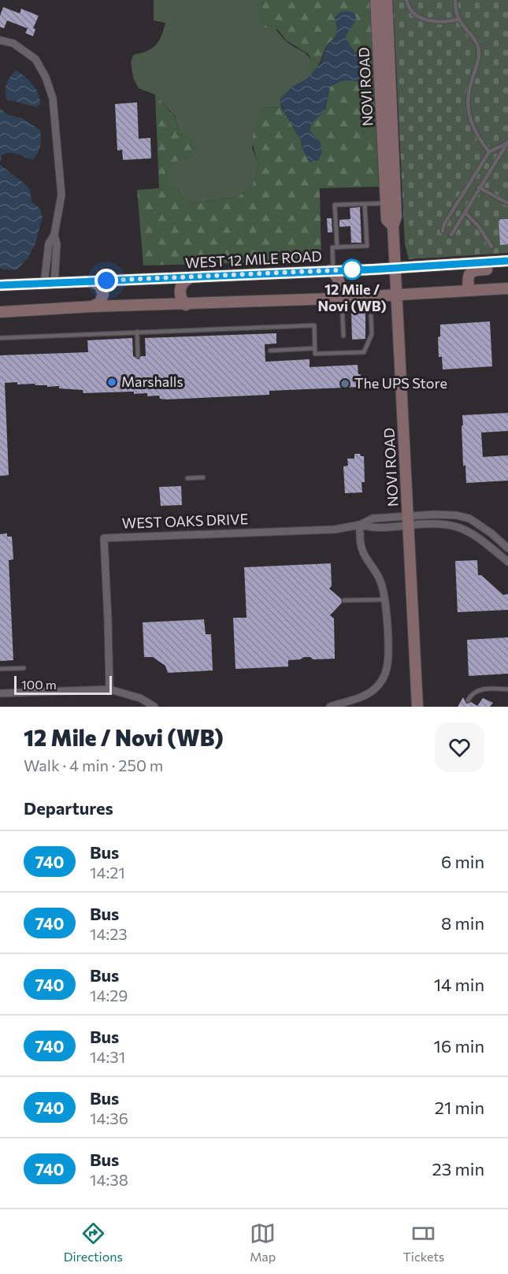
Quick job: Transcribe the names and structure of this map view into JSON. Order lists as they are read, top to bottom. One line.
{"streets":{"main road":["NOVI ROAD","WEST 12 MILE ROAD"],"street":["WEST OAKS DRIVE"]},"crossings":[["NOVI ROAD","WEST 12 MILE ROAD"],["NOVI ROAD","WEST OAKS DRIVE"]],"places":["12 Mile / Novi (WB)","Marshalls","The UPS Store"],"lines":["bus line 740"],"scale_bar":"100 m","page":{"scale":"100 m","heading":[["12 Mile / Novi (WB)","Walk · 4 min · 250 m"],"Departures"],"list":[{"mark":"740","name":"Bus","note":"14:21","value":"6 min"},{"mark":"740","name":"Bus","note":"14:23","value":"8 min"},{"mark":"740","name":"Bus","note":"14:29","value":"14 min"},{"mark":"740","name":"Bus","note":"14:31","value":"16 min"},{"mark":"740","name":"Bus","note":"14:36","value":"21 min"},{"mark":"740","name":"Bus","note":"14:38","value":"23 min"}],"tabs":["Directions","Map","Tickets"]}}
